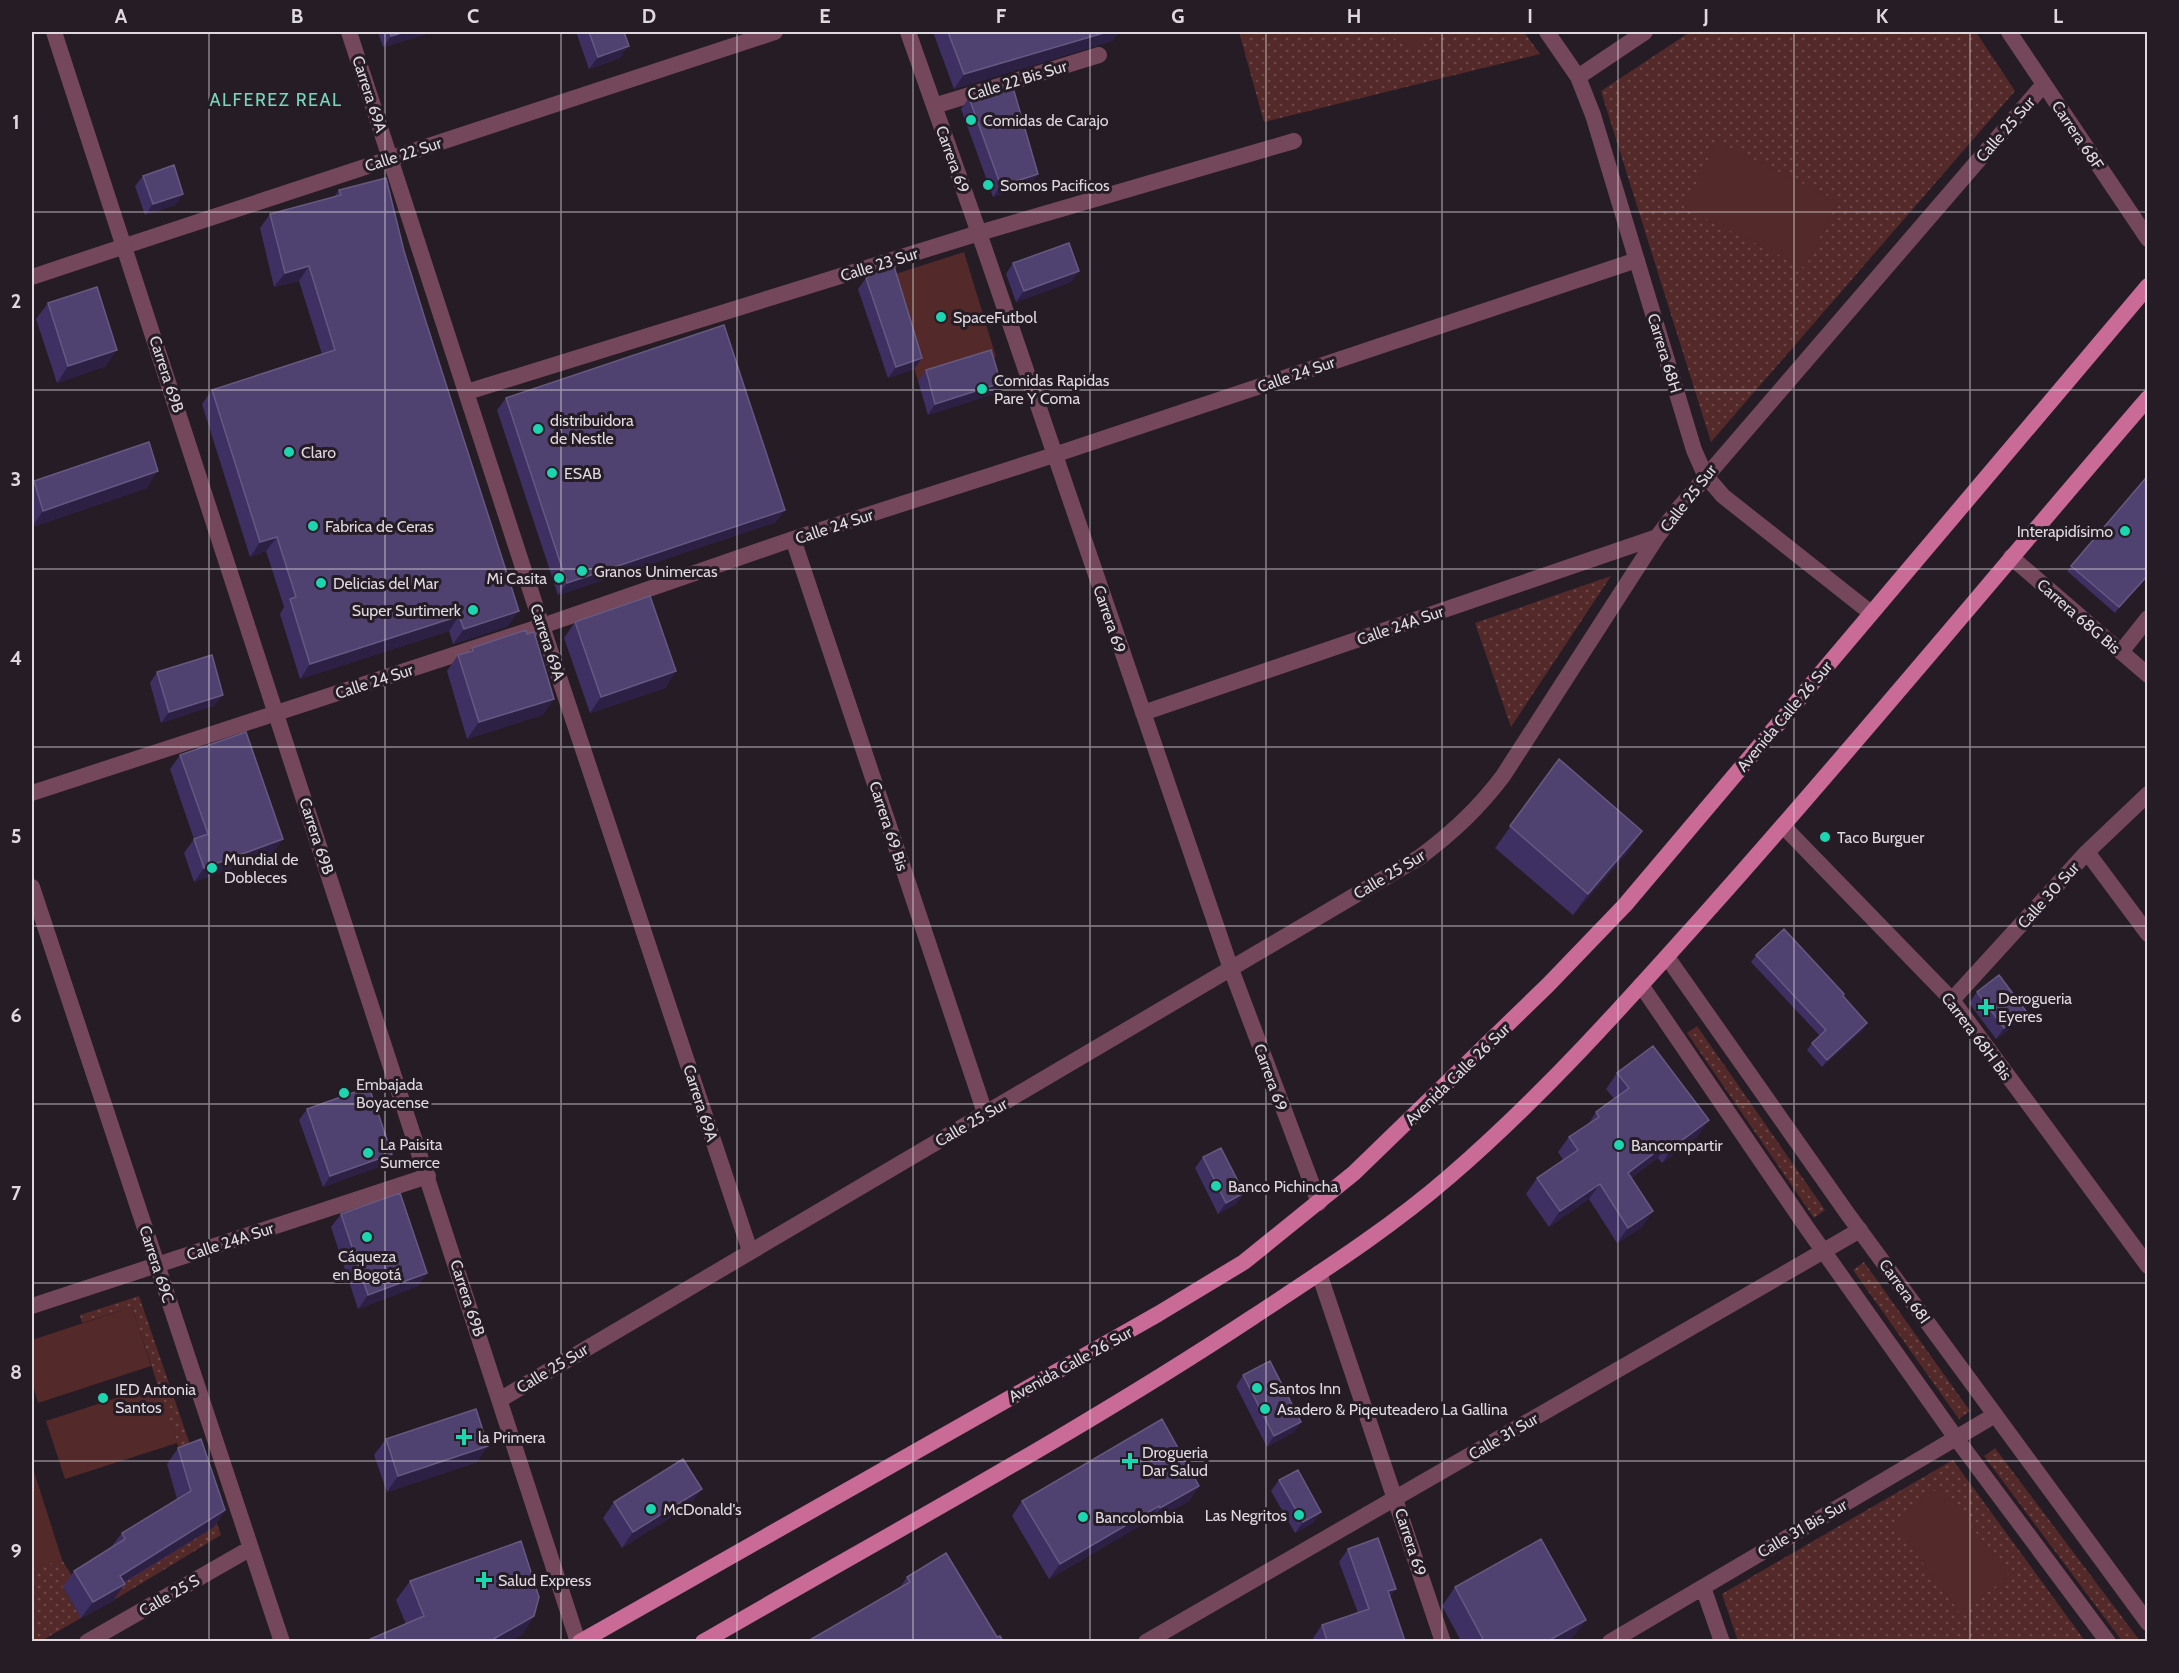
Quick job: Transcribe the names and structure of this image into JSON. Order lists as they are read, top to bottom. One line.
{"streets":{"main road":["Avenida Calle 26 Sur"],"street":["Calle 22 Bis Sur","Carrera 69A","Calle 25 Sur","Carrera 68F","Calle 22 Sur","Carrera 69","Calle 23 Sur","Carrera 68H","Carrera 69B","Calle 24 Sur","Carrera 68G Bis","Calle 24A Sur","Carrera 69 Bis","Calle 30 Sur","Carrera 68H Bis","Carrera 69C","Carrera 68I","Calle 31 Sur","Calle 31 Bis Sur","Calle 25 S"]},"crossings":[["Calle 22 Bis Sur","Carrera 69"],["Carrera 69A","Calle 25 Sur"],["Carrera 69A","Calle 22 Sur"],["Carrera 69A","Calle 23 Sur"],["Carrera 69A","Calle 24 Sur"],["Calle 25 Sur","Carrera 68F"],["Calle 25 Sur","Carrera 69"],["Calle 25 Sur","Carrera 68H"],["Calle 25 Sur","Carrera 69B"],["Calle 25 Sur","Calle 24A Sur"],["Calle 25 Sur","Carrera 69 Bis"],["Calle 22 Sur","Carrera 69B"],["Carrera 69","Calle 23 Sur"],["Carrera 69","Calle 24 Sur"],["Carrera 69","Calle 24A Sur"],["Carrera 69","Avenida Calle 26 Sur"],["Carrera 69","Calle 31 Sur"],["Carrera 68H","Calle 24 Sur"],["Carrera 68H","Avenida Calle 26 Sur"],["Carrera 69B","Calle 24 Sur"],["Carrera 69B","Calle 24A Sur"],["Carrera 69B","Avenida Calle 26 Sur"],["Calle 24 Sur","Carrera 69 Bis"],["Calle 24A Sur","Carrera 69C"],["Calle 30 Sur","Carrera 68H Bis"],["Carrera 69C","Calle 25 S"],["Carrera 68I","Calle 31 Sur"],["Carrera 68I","Calle 31 Bis Sur"]],"districts":["ALFEREZ REAL"],"places":{"other":["Comidas de Carajo","Somos Pacificos","SpaceFutbol","Comidas Rapidas Pare Y Coma","distribuidora de Nestle","Claro","ESAB","Fabrica de Ceras","Interapidísimo","Granos Unimercas","Mi Casita","Delicias del Mar","Super Surtimerk","Taco Burguer","Mundial de Dobleces","Embajada Boyacense","Bancompartir","La Paisita Sumerce","Banco Pichincha","Cáqueza en Bogotá","Santos Inn","IED Antonia Santos","Asadero & Piqeuteadero La Gallina","McDonald's","Las Negritos","Bancolombia"],"health":["Derogueria Eyeres","la Primera","Drogueria Dar Salud","Salud Express"]},"grid":{"columns":["A","B","C","D","E","F","G","H","I","J","K","L"],"rows":["1","2","3","4","5","6","7","8","9"]}}
